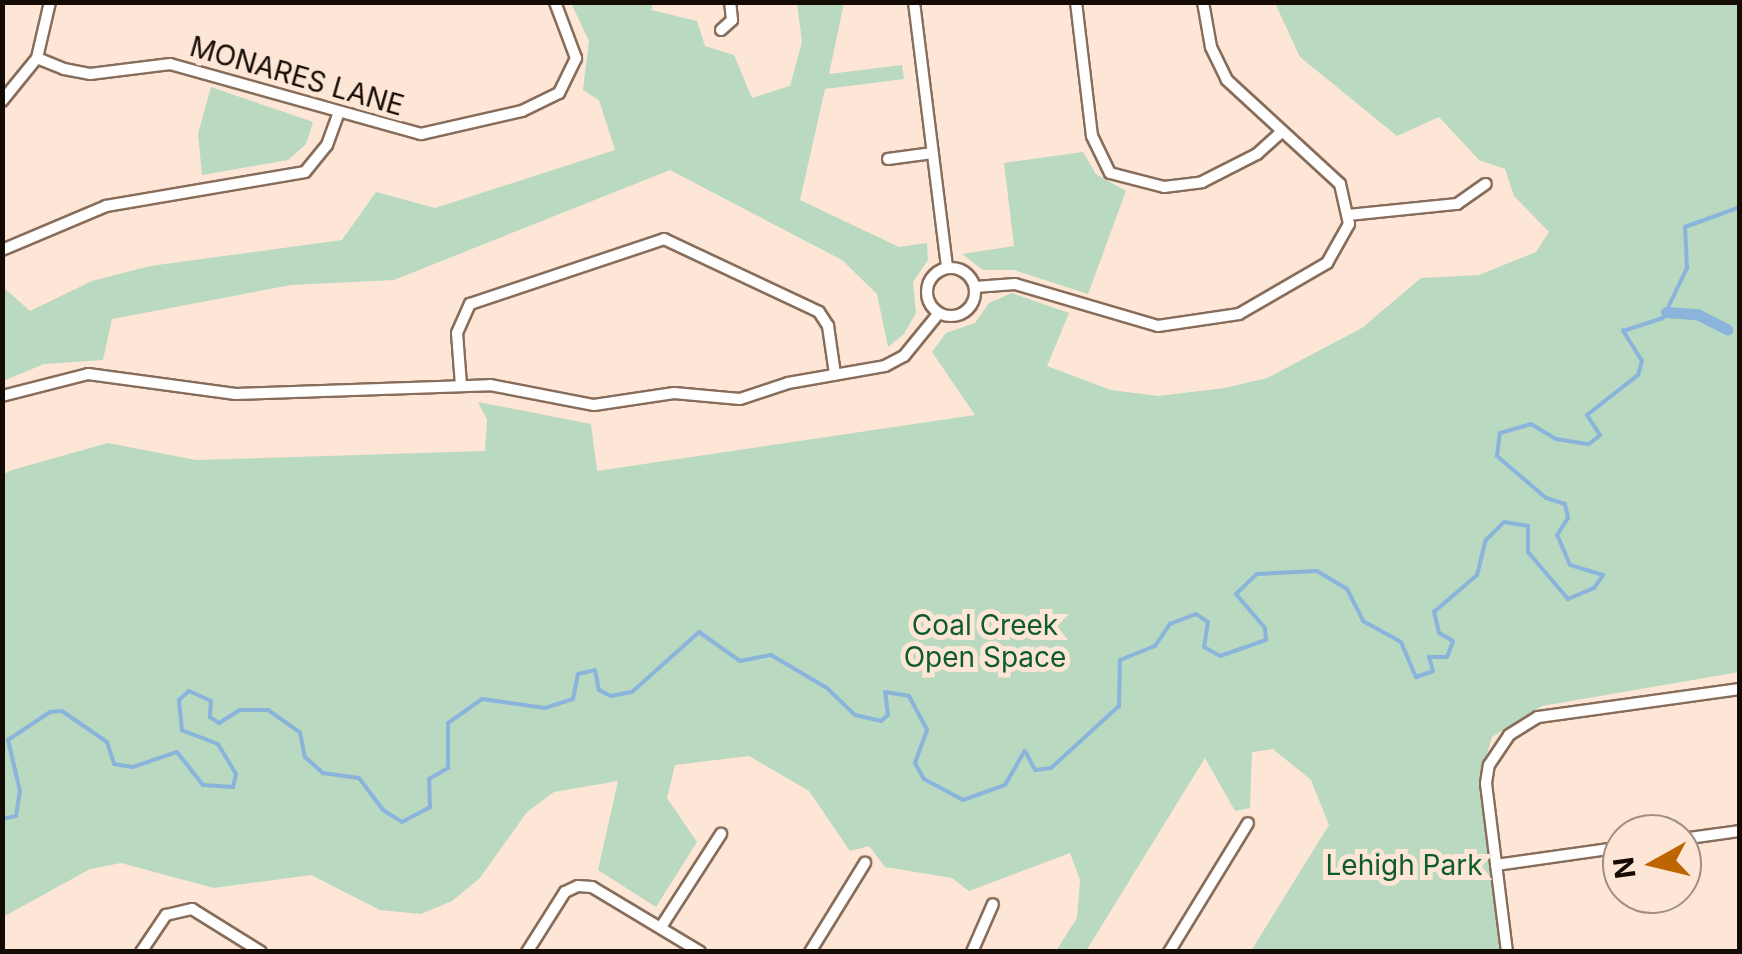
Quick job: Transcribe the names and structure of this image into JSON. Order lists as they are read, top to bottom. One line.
{"streets":{"street":["MONARES LANE"]},"parks":["Coal Creek Open Space","Lehigh Park"],"north":"left"}
